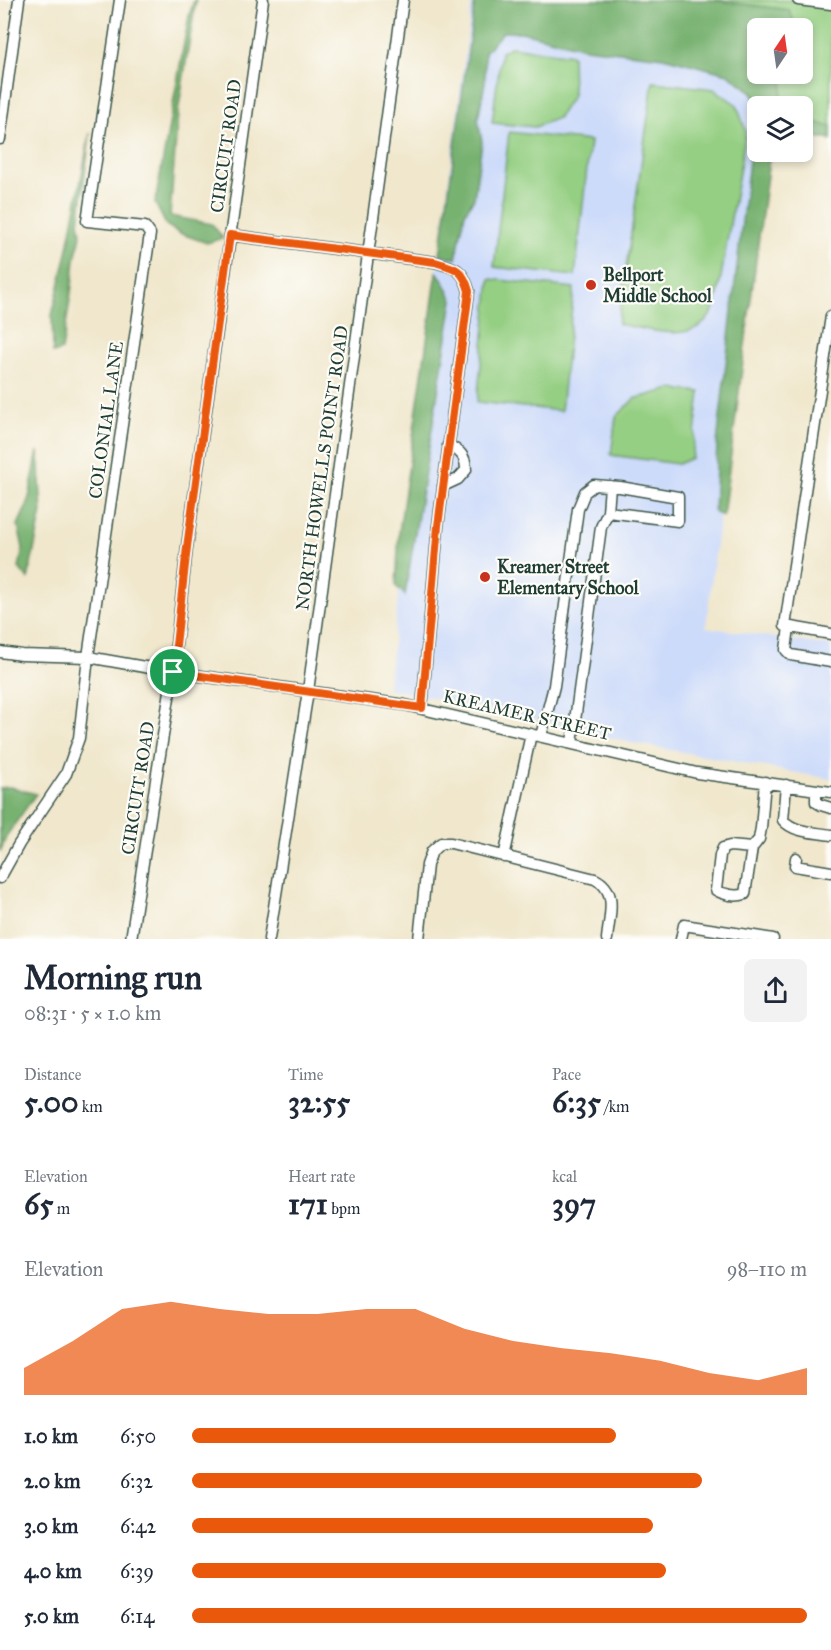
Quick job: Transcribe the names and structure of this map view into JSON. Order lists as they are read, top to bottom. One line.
{"streets":{"street":["CIRCUIT ROAD","COLONIAL LANE","NORTH HOWELLS POINT ROAD","KREAMER STREET"]},"crossings":[["CIRCUIT ROAD","KREAMER STREET"],["COLONIAL LANE","KREAMER STREET"],["NORTH HOWELLS POINT ROAD","KREAMER STREET"]],"places":["Bellport Middle School","Kreamer Street Elementary School"],"north":"top","page":{"heading":["Morning run","08:31 · 5 × 1.0 km"],"stats":[["Distance","5.00 km"],["Time","32:55"],["Pace","6:35 /km"],["Elevation","65 m"],["Heart rate","171 bpm"],["kcal","397"]],"chart":["Elevation","98–110 m"],"list":[{"name":"1.0 km","note":"6:50"},{"name":"2.0 km","note":"6:32"},{"name":"3.0 km","note":"6:42"},{"name":"4.0 km","note":"6:39"},{"name":"5.0 km","note":"6:14"}]}}
